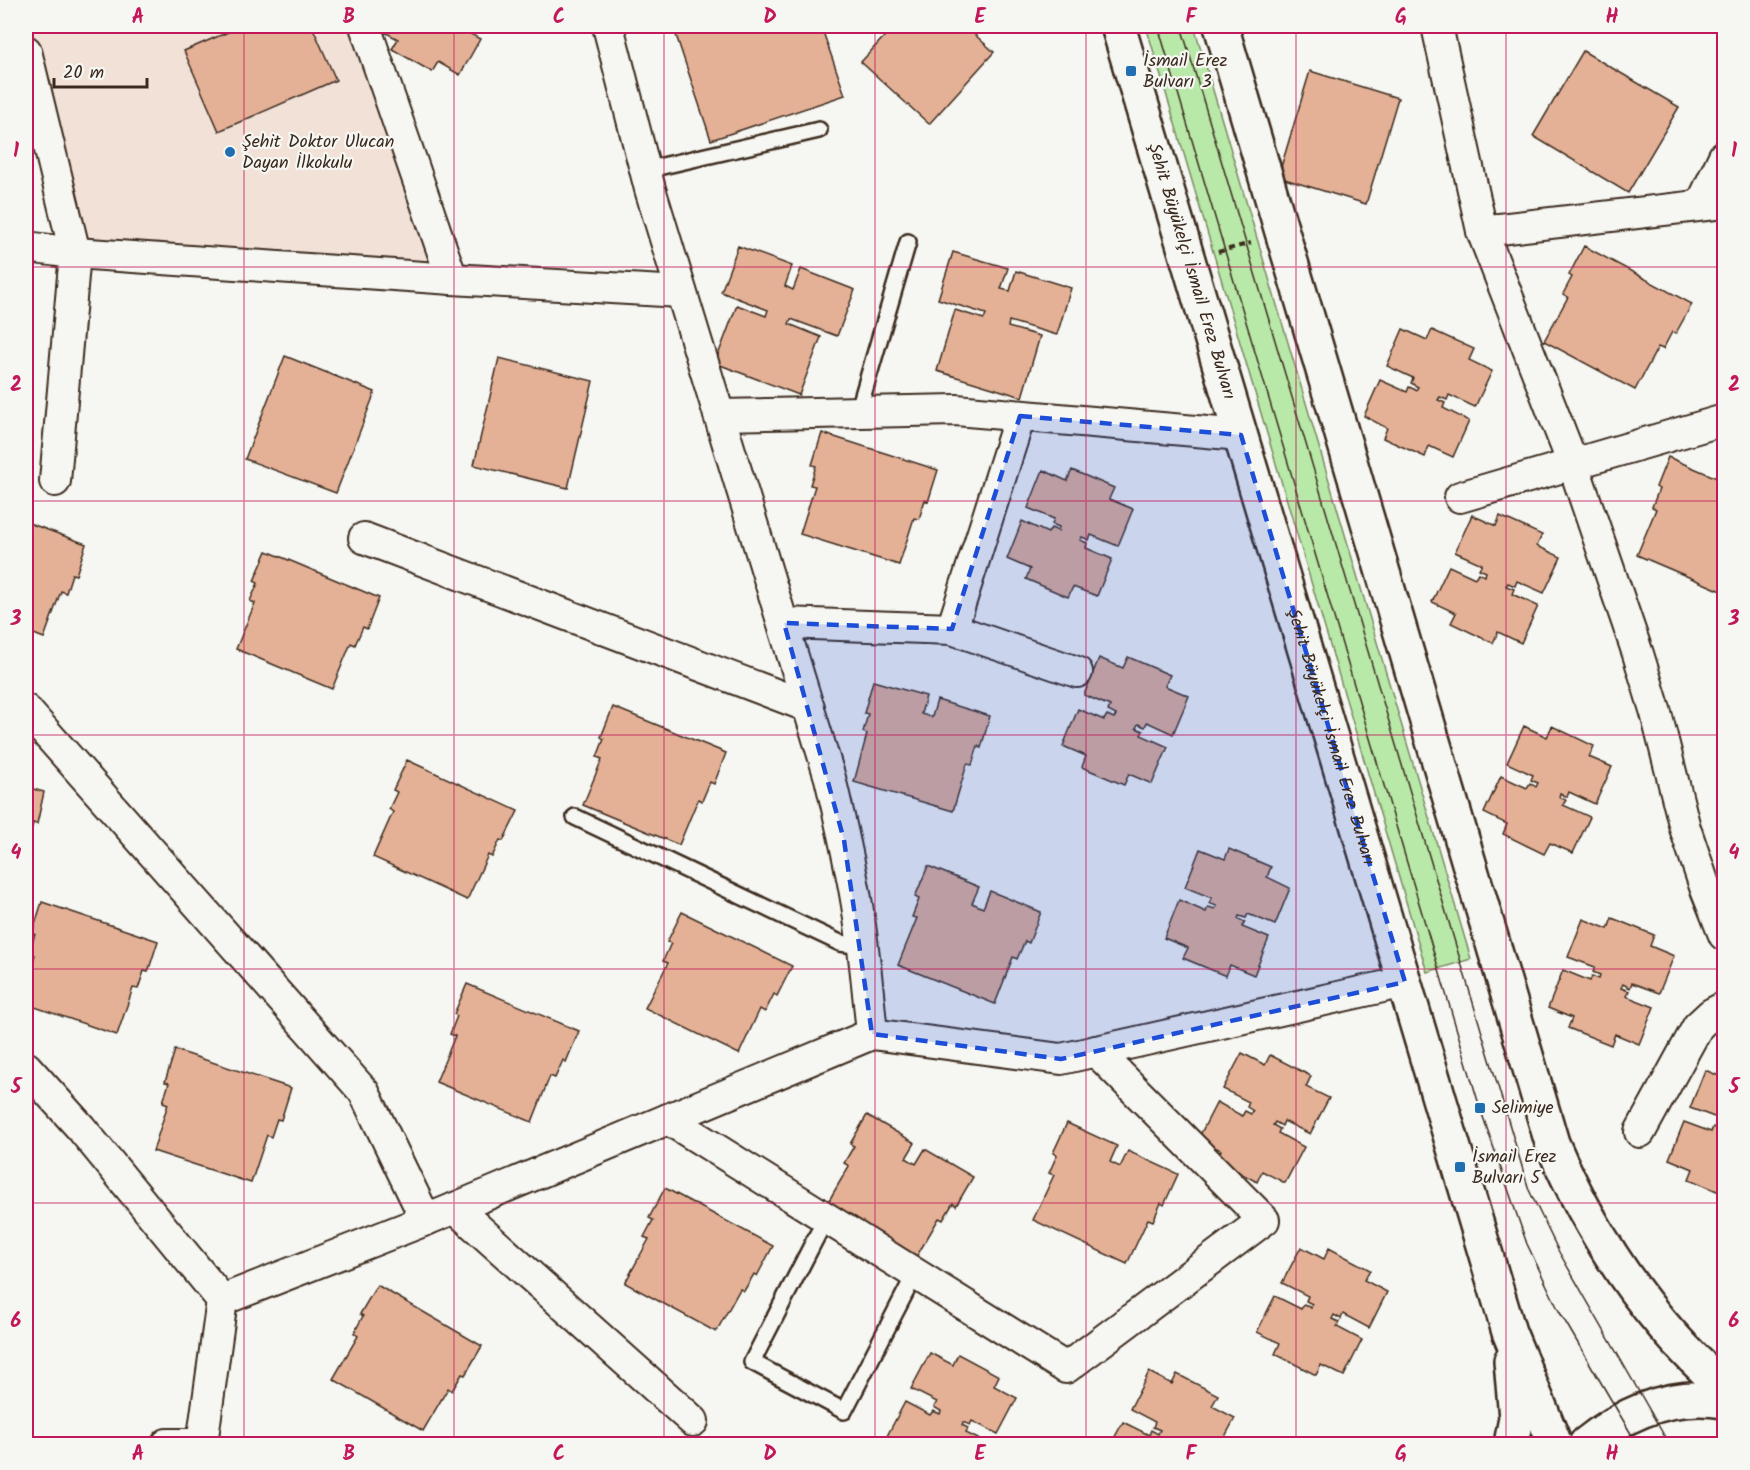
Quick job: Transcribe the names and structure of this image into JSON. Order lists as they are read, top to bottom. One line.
{"streets":{"main road":["Şehit Büyükelçi İsmail Erez Bulvarı"]},"places":{"transit":["İsmail Erez Bulvarı 3","Selimiye","İsmail Erez Bulvarı 5"],"other":["Şehit Doktor Ulucan Dayan İlkokulu"]},"scale_bar":"20 m","grid":{"columns":["A","B","C","D","E","F","G","H"],"rows":["1","2","3","4","5","6"]}}
